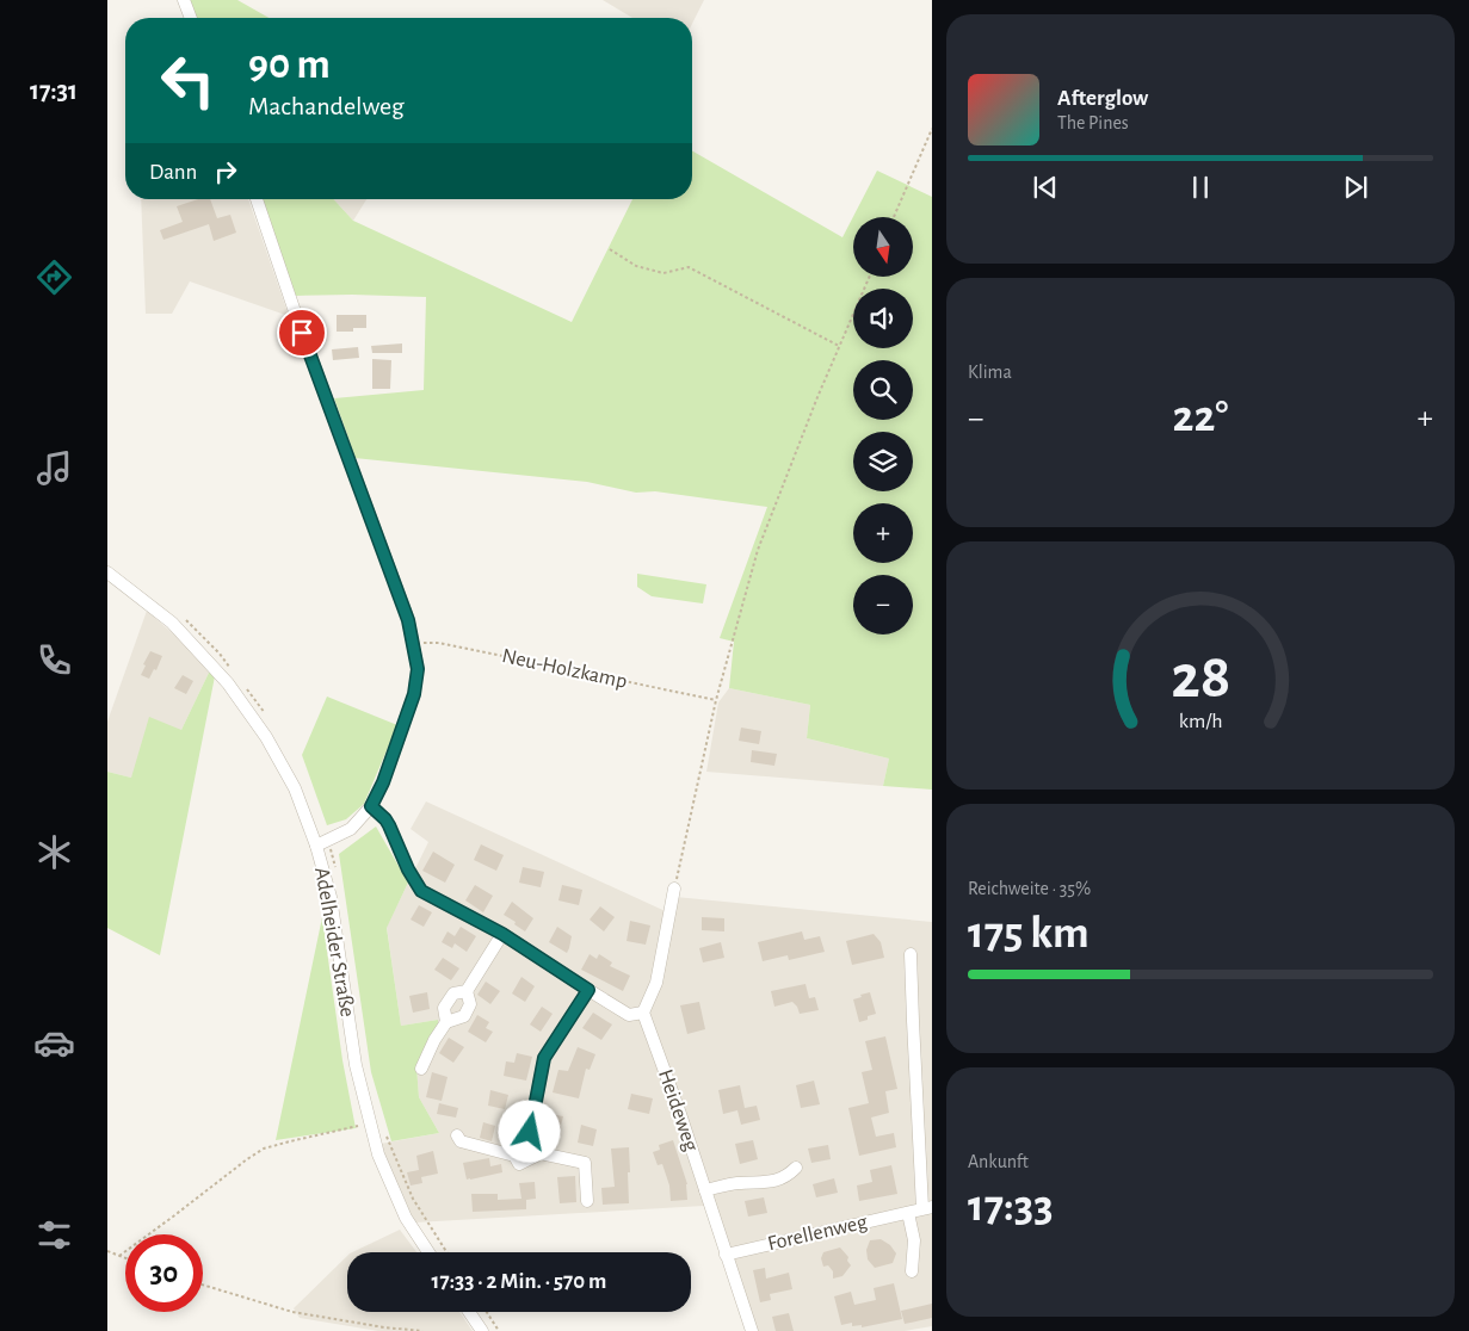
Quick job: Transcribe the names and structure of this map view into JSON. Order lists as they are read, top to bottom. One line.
{"streets":{"street":["Adelheider Straße","Heideweg","Forellenweg"],"path":["Neu-Holzkamp"]},"crossings":[["Heideweg","Forellenweg"]],"north":"bottom","page":{"tabs":"17:31","turn":["90 m","Machandelweg"],"song":["Afterglow","The Pines"],"then":"Dann","map_buttons":["+","−"],"tile":["Klima",["Reichweite · 35%","175 km"],["Ankunft","17:33"]],"heat":["−","22°","+"],"limit":"30","trip":"17:33 · 2 Min. · 570 m","gauge":["28","km/h"]}}
